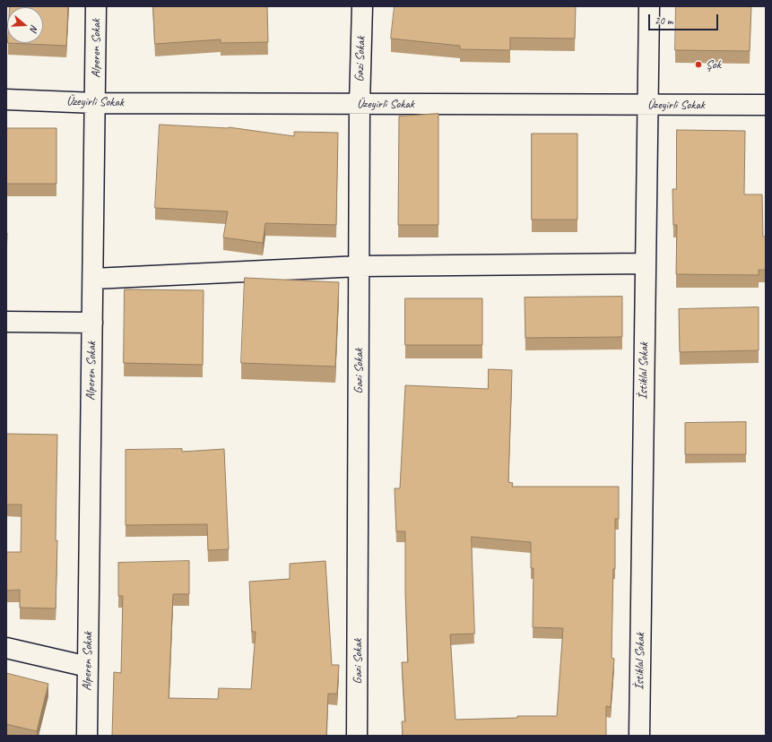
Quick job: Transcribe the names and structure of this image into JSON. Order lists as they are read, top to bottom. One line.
{"streets":{"street":["Alperen Sokak","Gazi Sokak","Üzeyirli Sokak","İstiklal Sokak"]},"crossings":[["Alperen Sokak","Üzeyirli Sokak"],["Gazi Sokak","Üzeyirli Sokak"],["Üzeyirli Sokak","İstiklal Sokak"]],"places":["Şok"],"scale_bar":"20 m","north":"right"}
